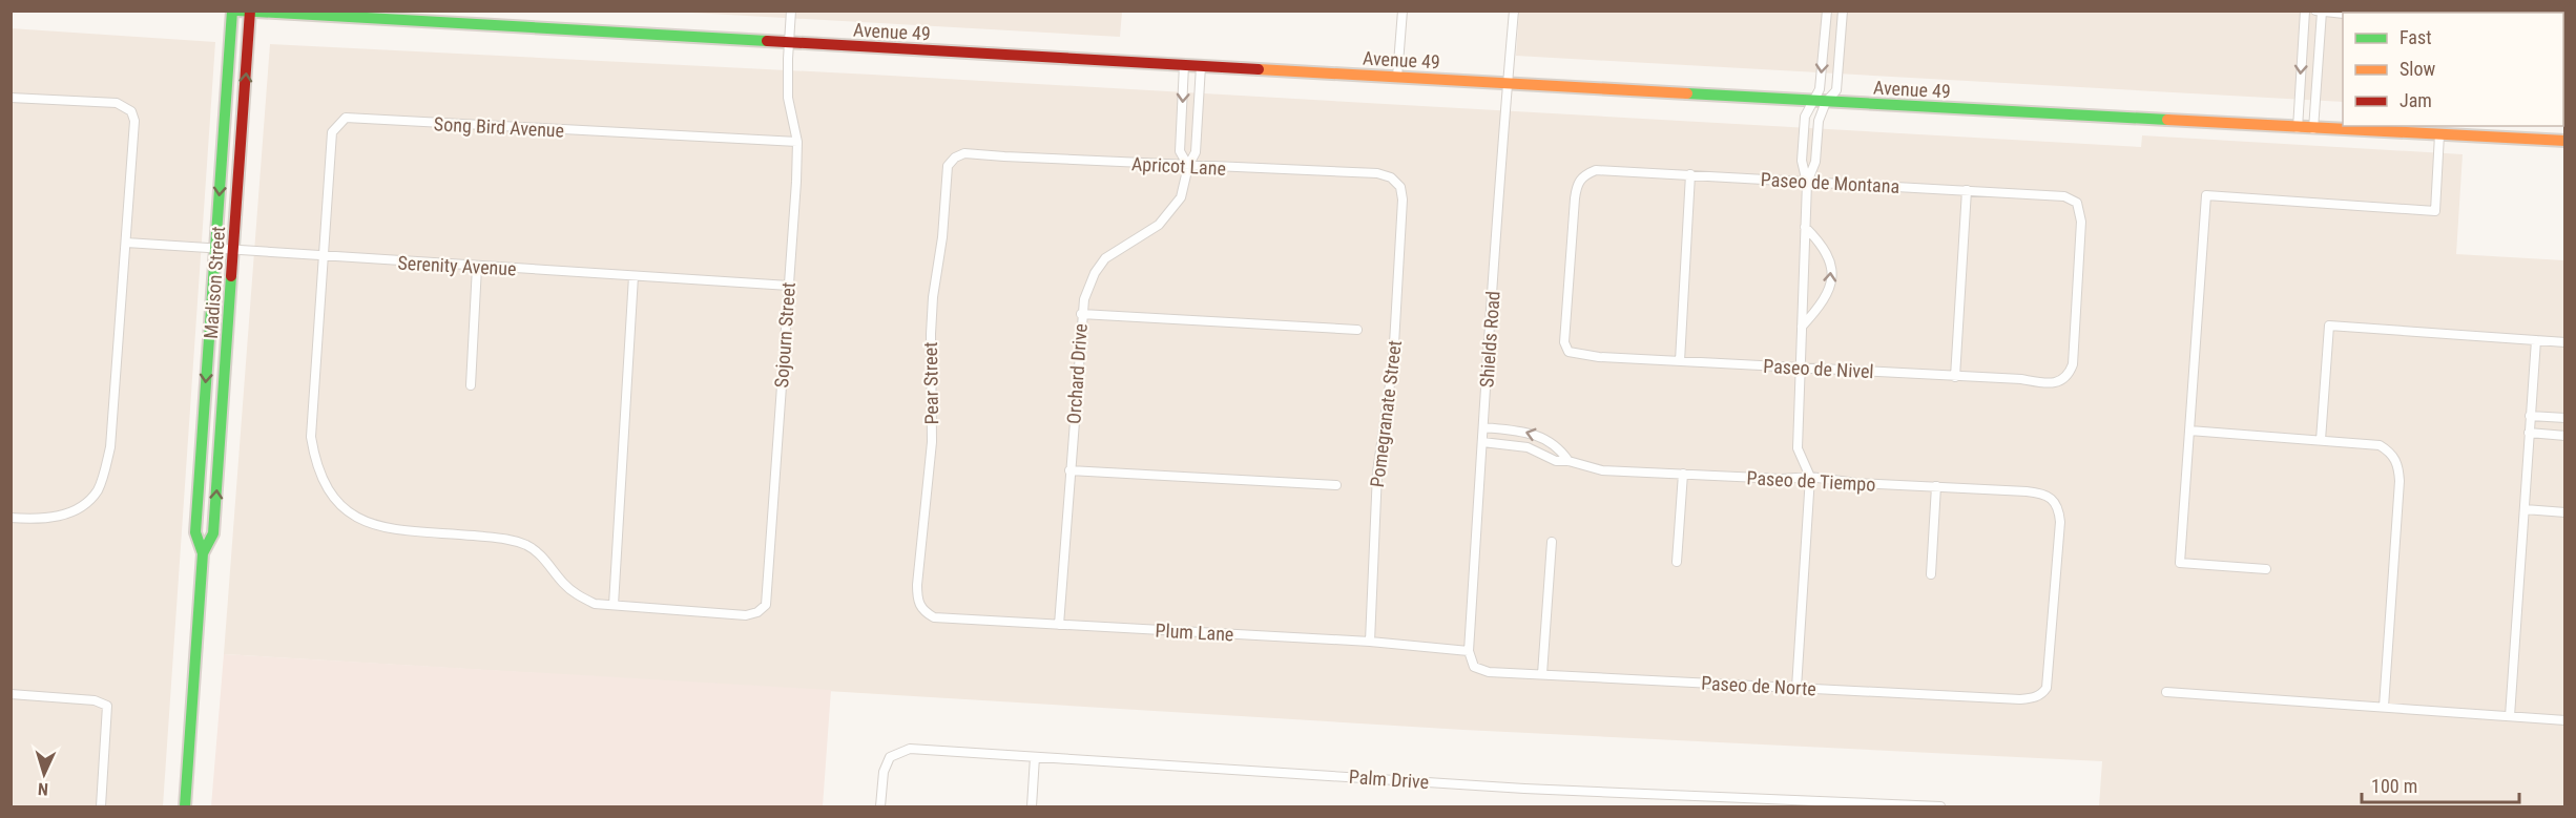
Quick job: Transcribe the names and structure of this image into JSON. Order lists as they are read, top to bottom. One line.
{"streets":{"street":["Avenue 49","Song Bird Avenue","Apricot Lane","Paseo de Montana","Serenity Avenue","Madison Street","Sojourn Street","Shields Road","Paseo de Nivel","Orchard Drive","Pear Street","Pomegranate Street","Paseo de Tiempo","Plum Lane","Paseo de Norte","Palm Drive"]},"crossings":[["Avenue 49","Madison Street"],["Avenue 49","Sojourn Street"],["Avenue 49","Shields Road"],["Avenue 49","Orchard Drive"],["Song Bird Avenue","Serenity Avenue"],["Song Bird Avenue","Sojourn Street"],["Apricot Lane","Orchard Drive"],["Apricot Lane","Pear Street"],["Apricot Lane","Pomegranate Street"],["Paseo de Montana","Paseo de Nivel"],["Serenity Avenue","Madison Street"],["Serenity Avenue","Sojourn Street"],["Shields Road","Paseo de Tiempo"],["Shields Road","Plum Lane"],["Shields Road","Paseo de Norte"],["Orchard Drive","Plum Lane"],["Pear Street","Plum Lane"],["Pomegranate Street","Plum Lane"],["Paseo de Tiempo","Paseo de Norte"]],"legend":["Fast","Slow","Jam"],"scale_bar":"100 m","north":"bottom"}
